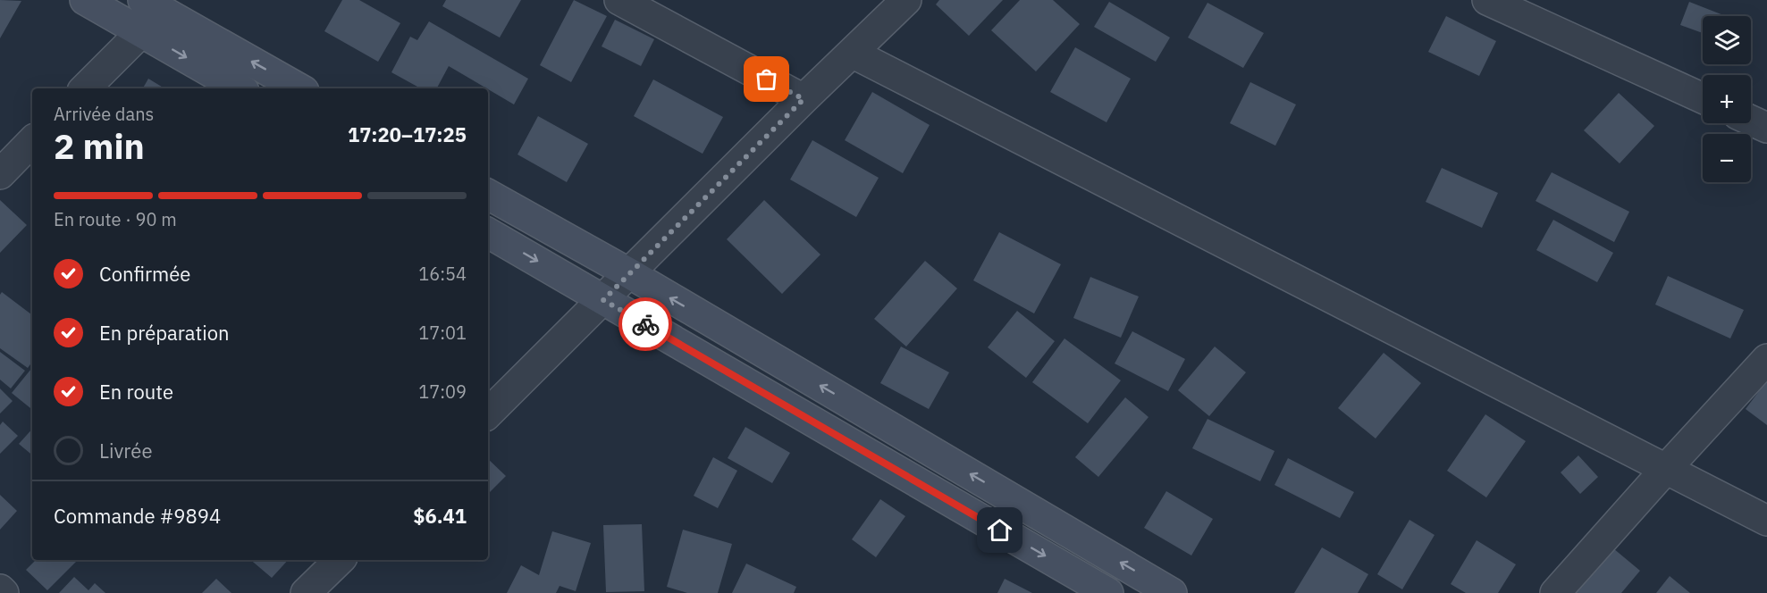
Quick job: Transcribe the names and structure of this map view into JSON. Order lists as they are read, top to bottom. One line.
{"page":{"map_buttons":["+","−"],"heading":["2 min","Arrivée dans","17:20–17:25"],"panel":["Commande #9894","$6.41"],"bar":"En route · 90 m","list":[["Confirmée","16:54"],["En préparation","17:01"],["En route","17:09"],"Livrée"]}}
